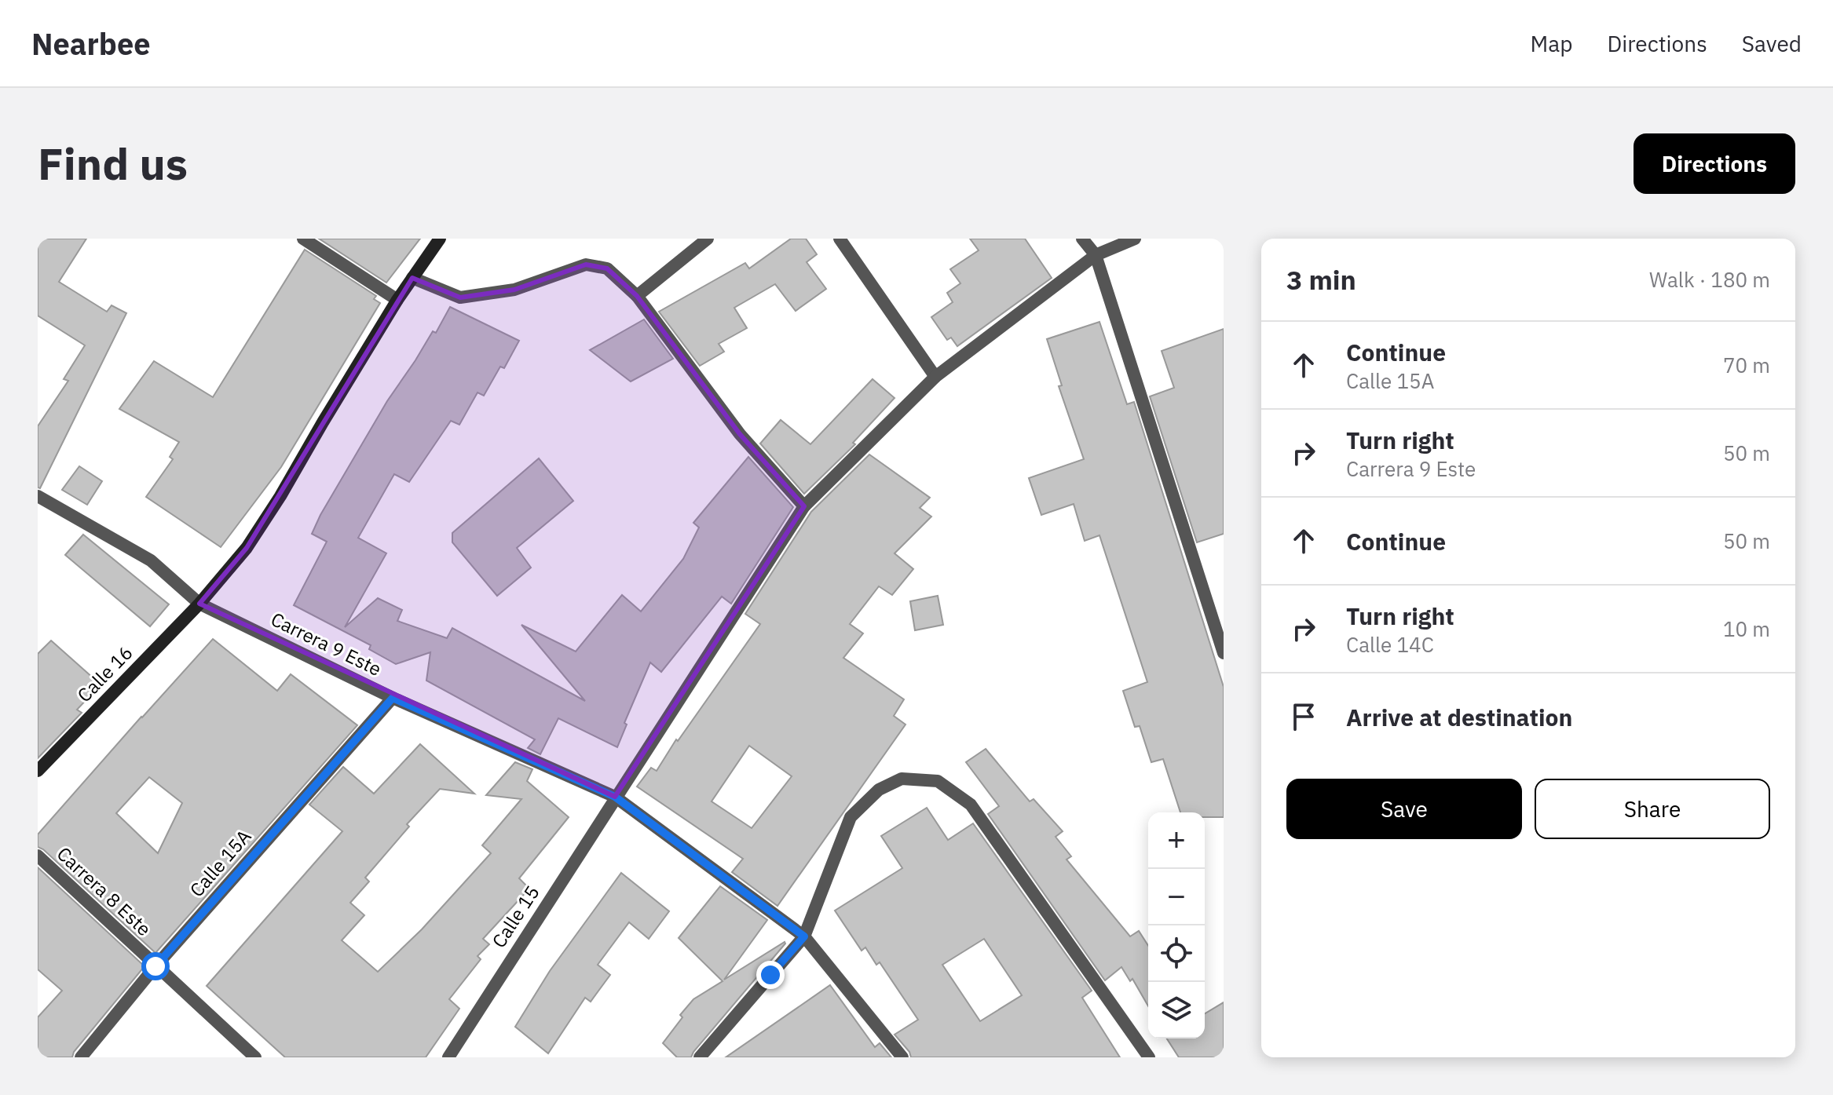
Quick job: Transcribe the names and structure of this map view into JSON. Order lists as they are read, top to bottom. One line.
{"streets":{"main road":["Calle 16"],"street":["Carrera 9 Este","Calle 15A","Carrera 8 Este","Calle 15"]},"crossings":[["Carrera 9 Este","Calle 16"],["Carrera 9 Este","Calle 15A"],["Carrera 9 Este","Calle 15"],["Calle 15A","Carrera 8 Este"]],"page":{"header":"Nearbee","nav":["Map","Directions","Saved"],"buttons":["Directions",["Save","Share"]],"title":"Find us","heading":["3 min","Walk · 180 m"],"list":[["Continue","Calle 15A","70 m"],["Turn right","Carrera 9 Este","50 m"],["Continue","50 m"],["Turn right","Calle 14C","10 m"],"Arrive at destination"],"map_buttons":["+","−"]}}
